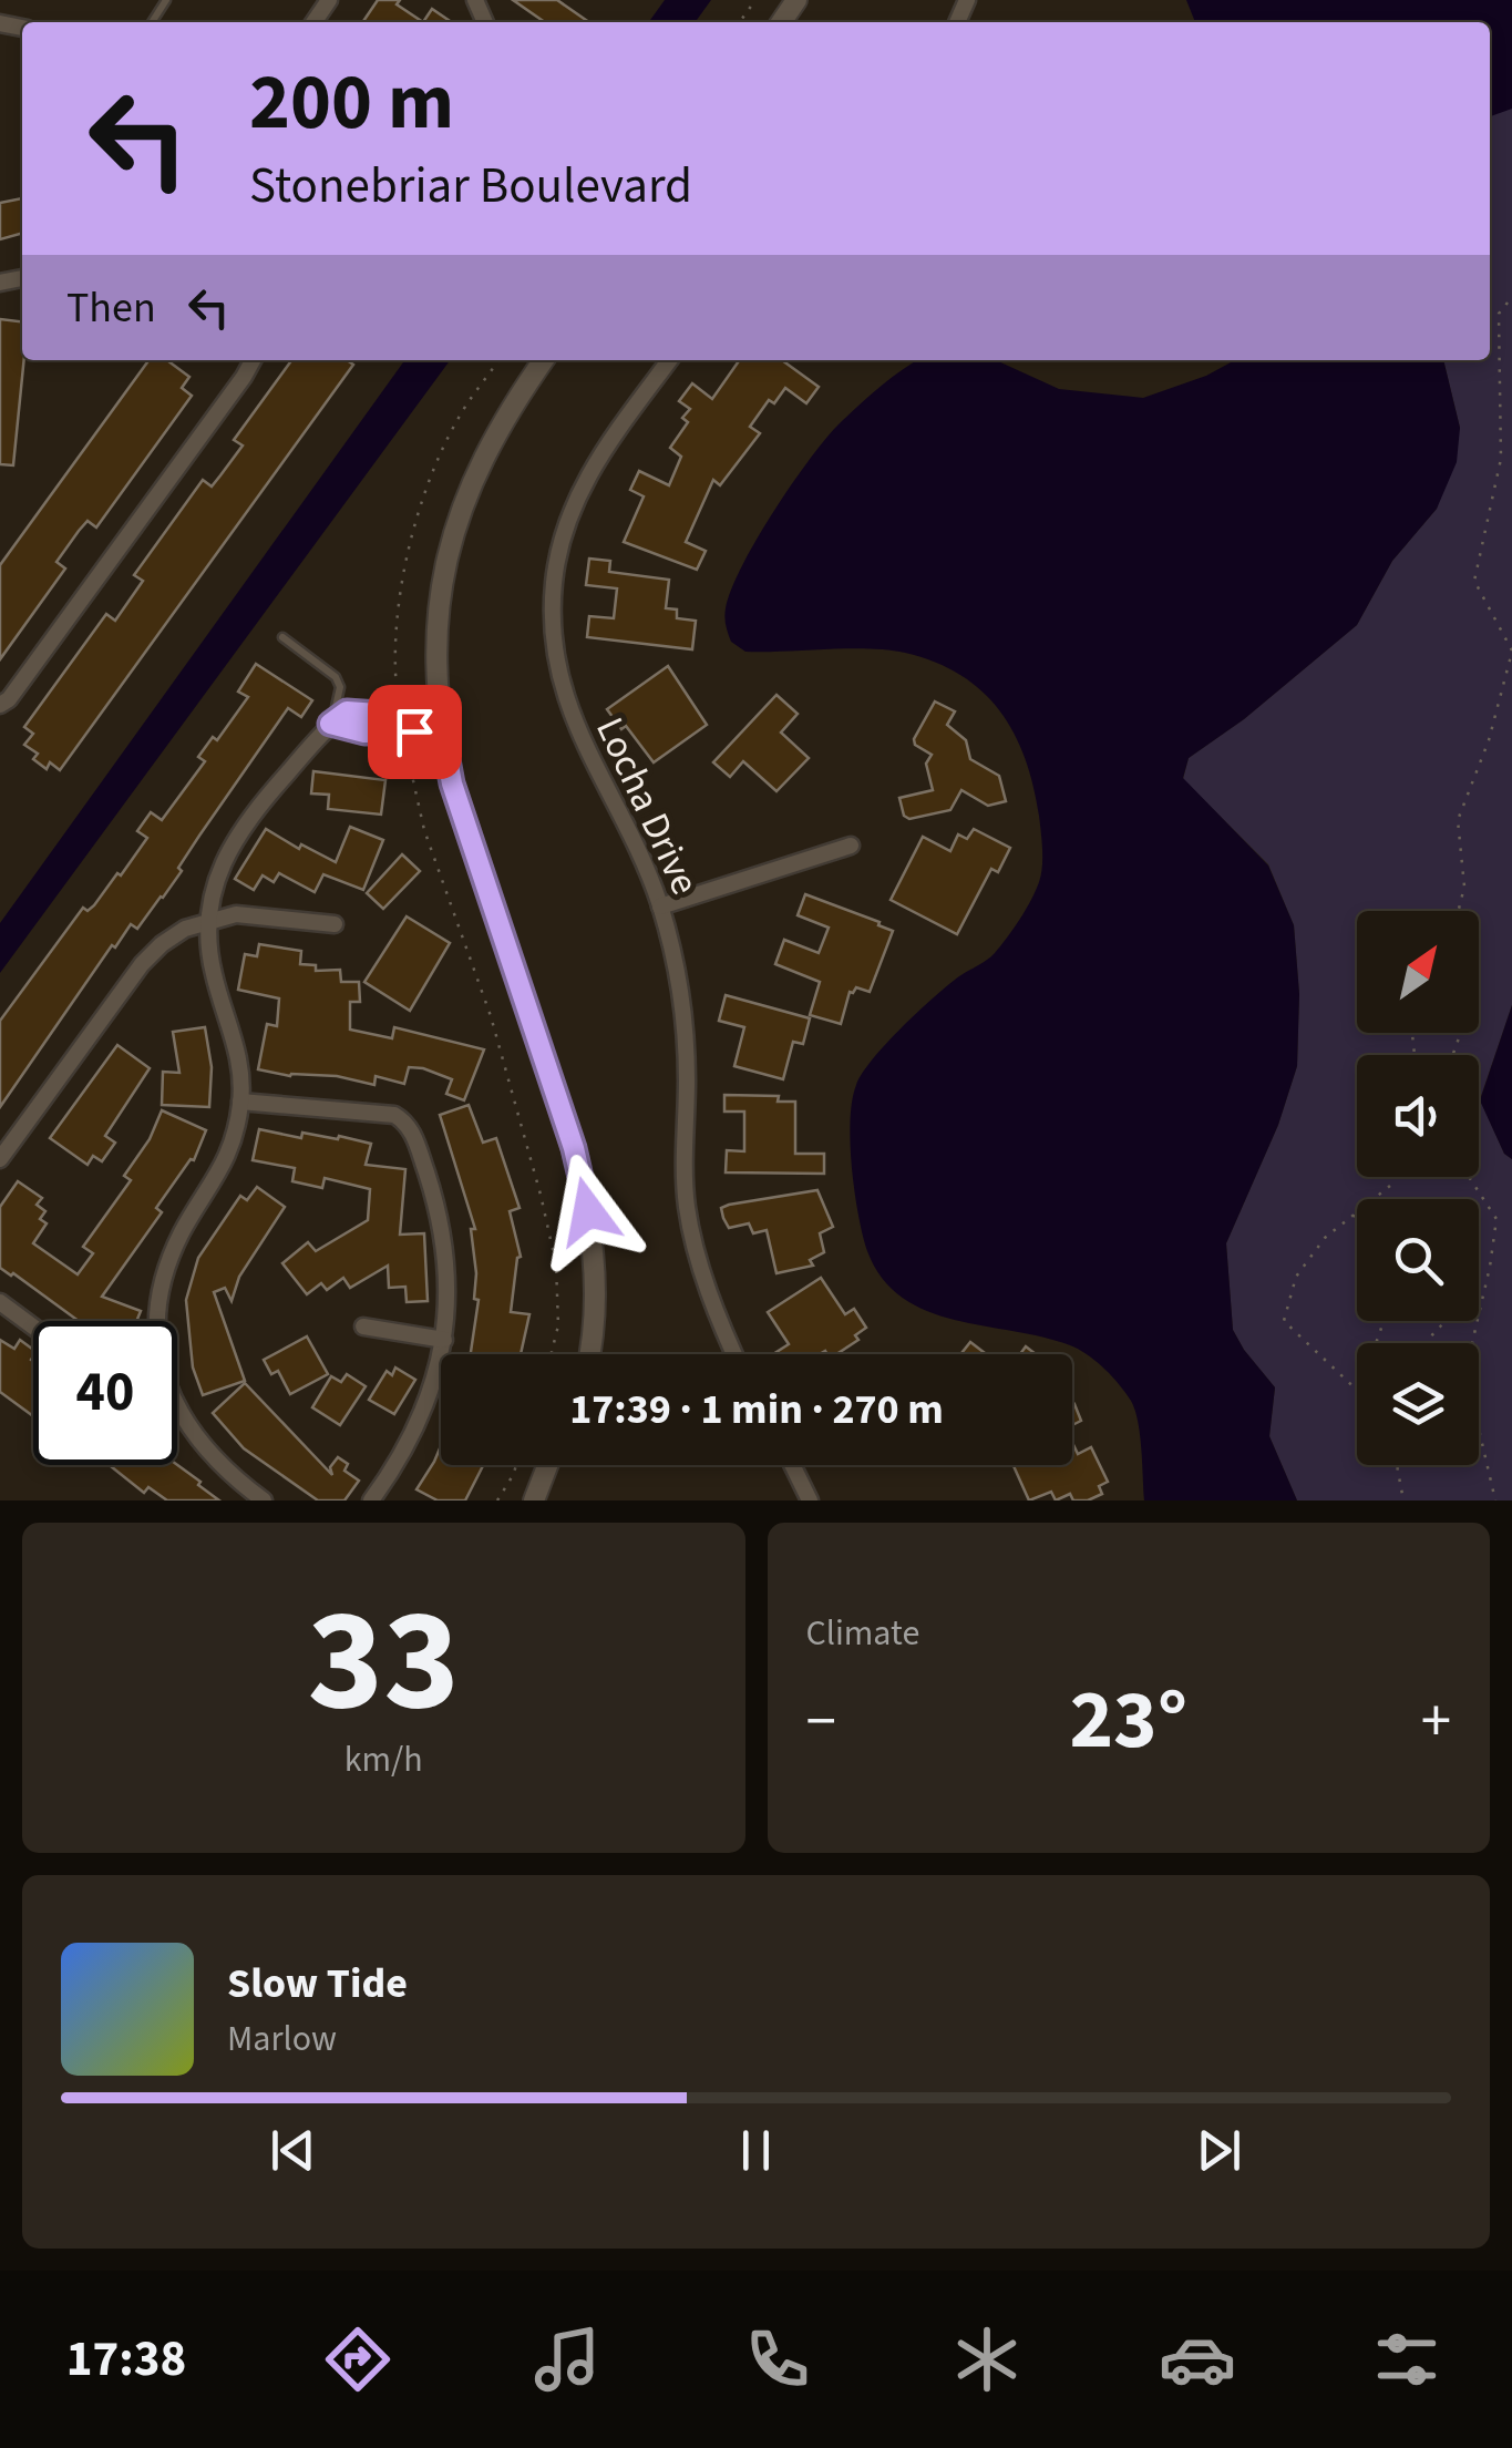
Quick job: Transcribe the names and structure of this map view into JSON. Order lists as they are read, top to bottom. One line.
{"streets":{"street":["Locha Drive"]},"north":"top right","page":{"turn":["200 m","Stonebriar Boulevard"],"then":"Then","limit":"40","trip":"17:39 · 1 min · 270 m","tile":[["33","km/h"],"Climate"],"heat":["−","23°","+"],"song":["Slow Tide","Marlow"],"tabs":"17:38"}}
